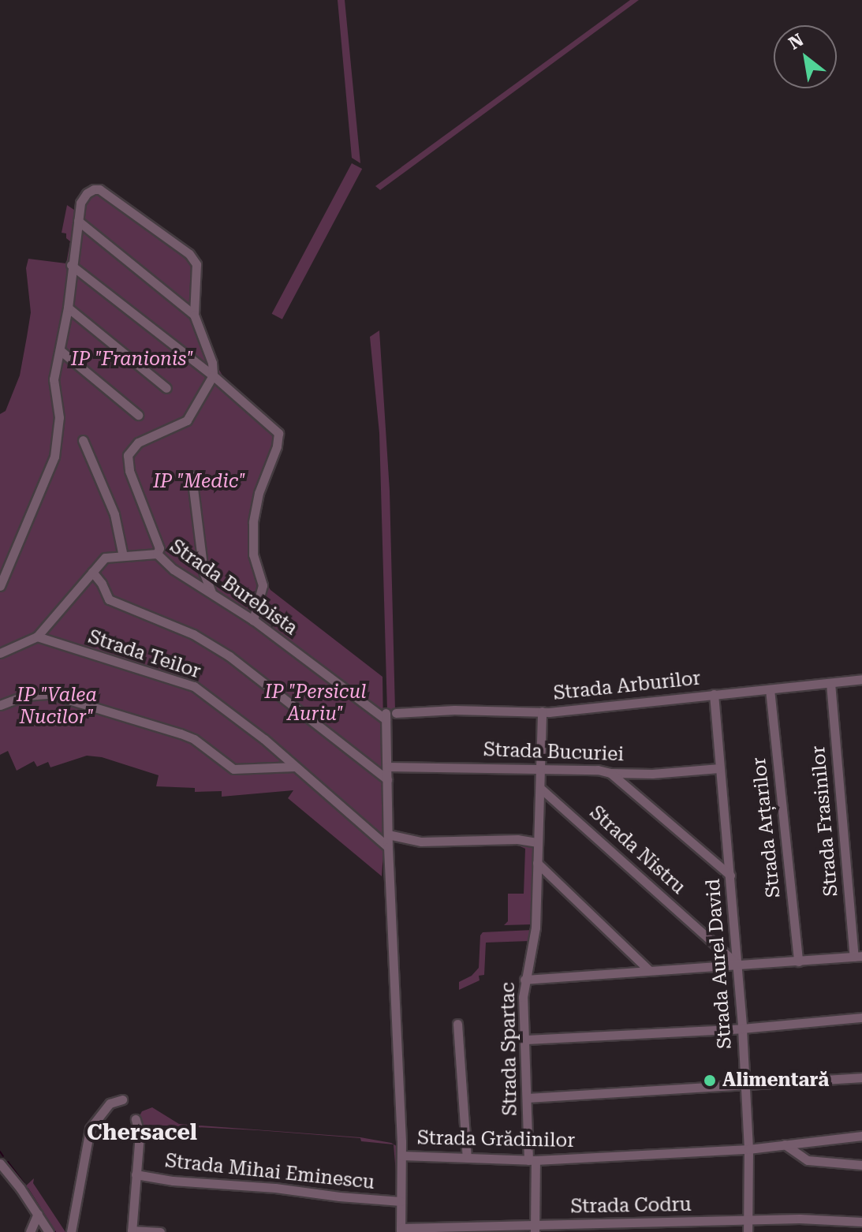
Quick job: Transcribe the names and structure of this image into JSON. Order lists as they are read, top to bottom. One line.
{"streets":{"street":["Strada Burebista","Strada Teilor","Strada Arburilor","Strada Bucuriei","Strada Frasinilor","Strada Arțarilor","Strada Nistru","Strada Aurel David","Strada Spartac","Strada Grădinilor","Strada Mihai Eminescu","Strada Codru"]},"crossings":[["Strada Burebista","Strada Teilor"],["Strada Burebista","Strada Grădinilor"],["Strada Teilor","Strada Grădinilor"],["Strada Arburilor","Strada Frasinilor"],["Strada Arburilor","Strada Arțarilor"],["Strada Arburilor","Strada Aurel David"],["Strada Arburilor","Strada Spartac"],["Strada Bucuriei","Strada Aurel David"],["Strada Bucuriei","Strada Spartac"],["Strada Bucuriei","Strada Grădinilor"],["Strada Nistru","Strada Aurel David"],["Strada Nistru","Strada Spartac"],["Strada Aurel David","Strada Grădinilor"],["Strada Aurel David","Strada Codru"],["Strada Spartac","Strada Grădinilor"],["Strada Spartac","Strada Codru"]],"districts":["Chersacel"],"parks":["IP \"Franionis\"","IP \"Medic\"","IP \"Persicul Auriu\"","IP \"Valea Nucilor\""],"places":["Alimentară"],"north":"top left"}
